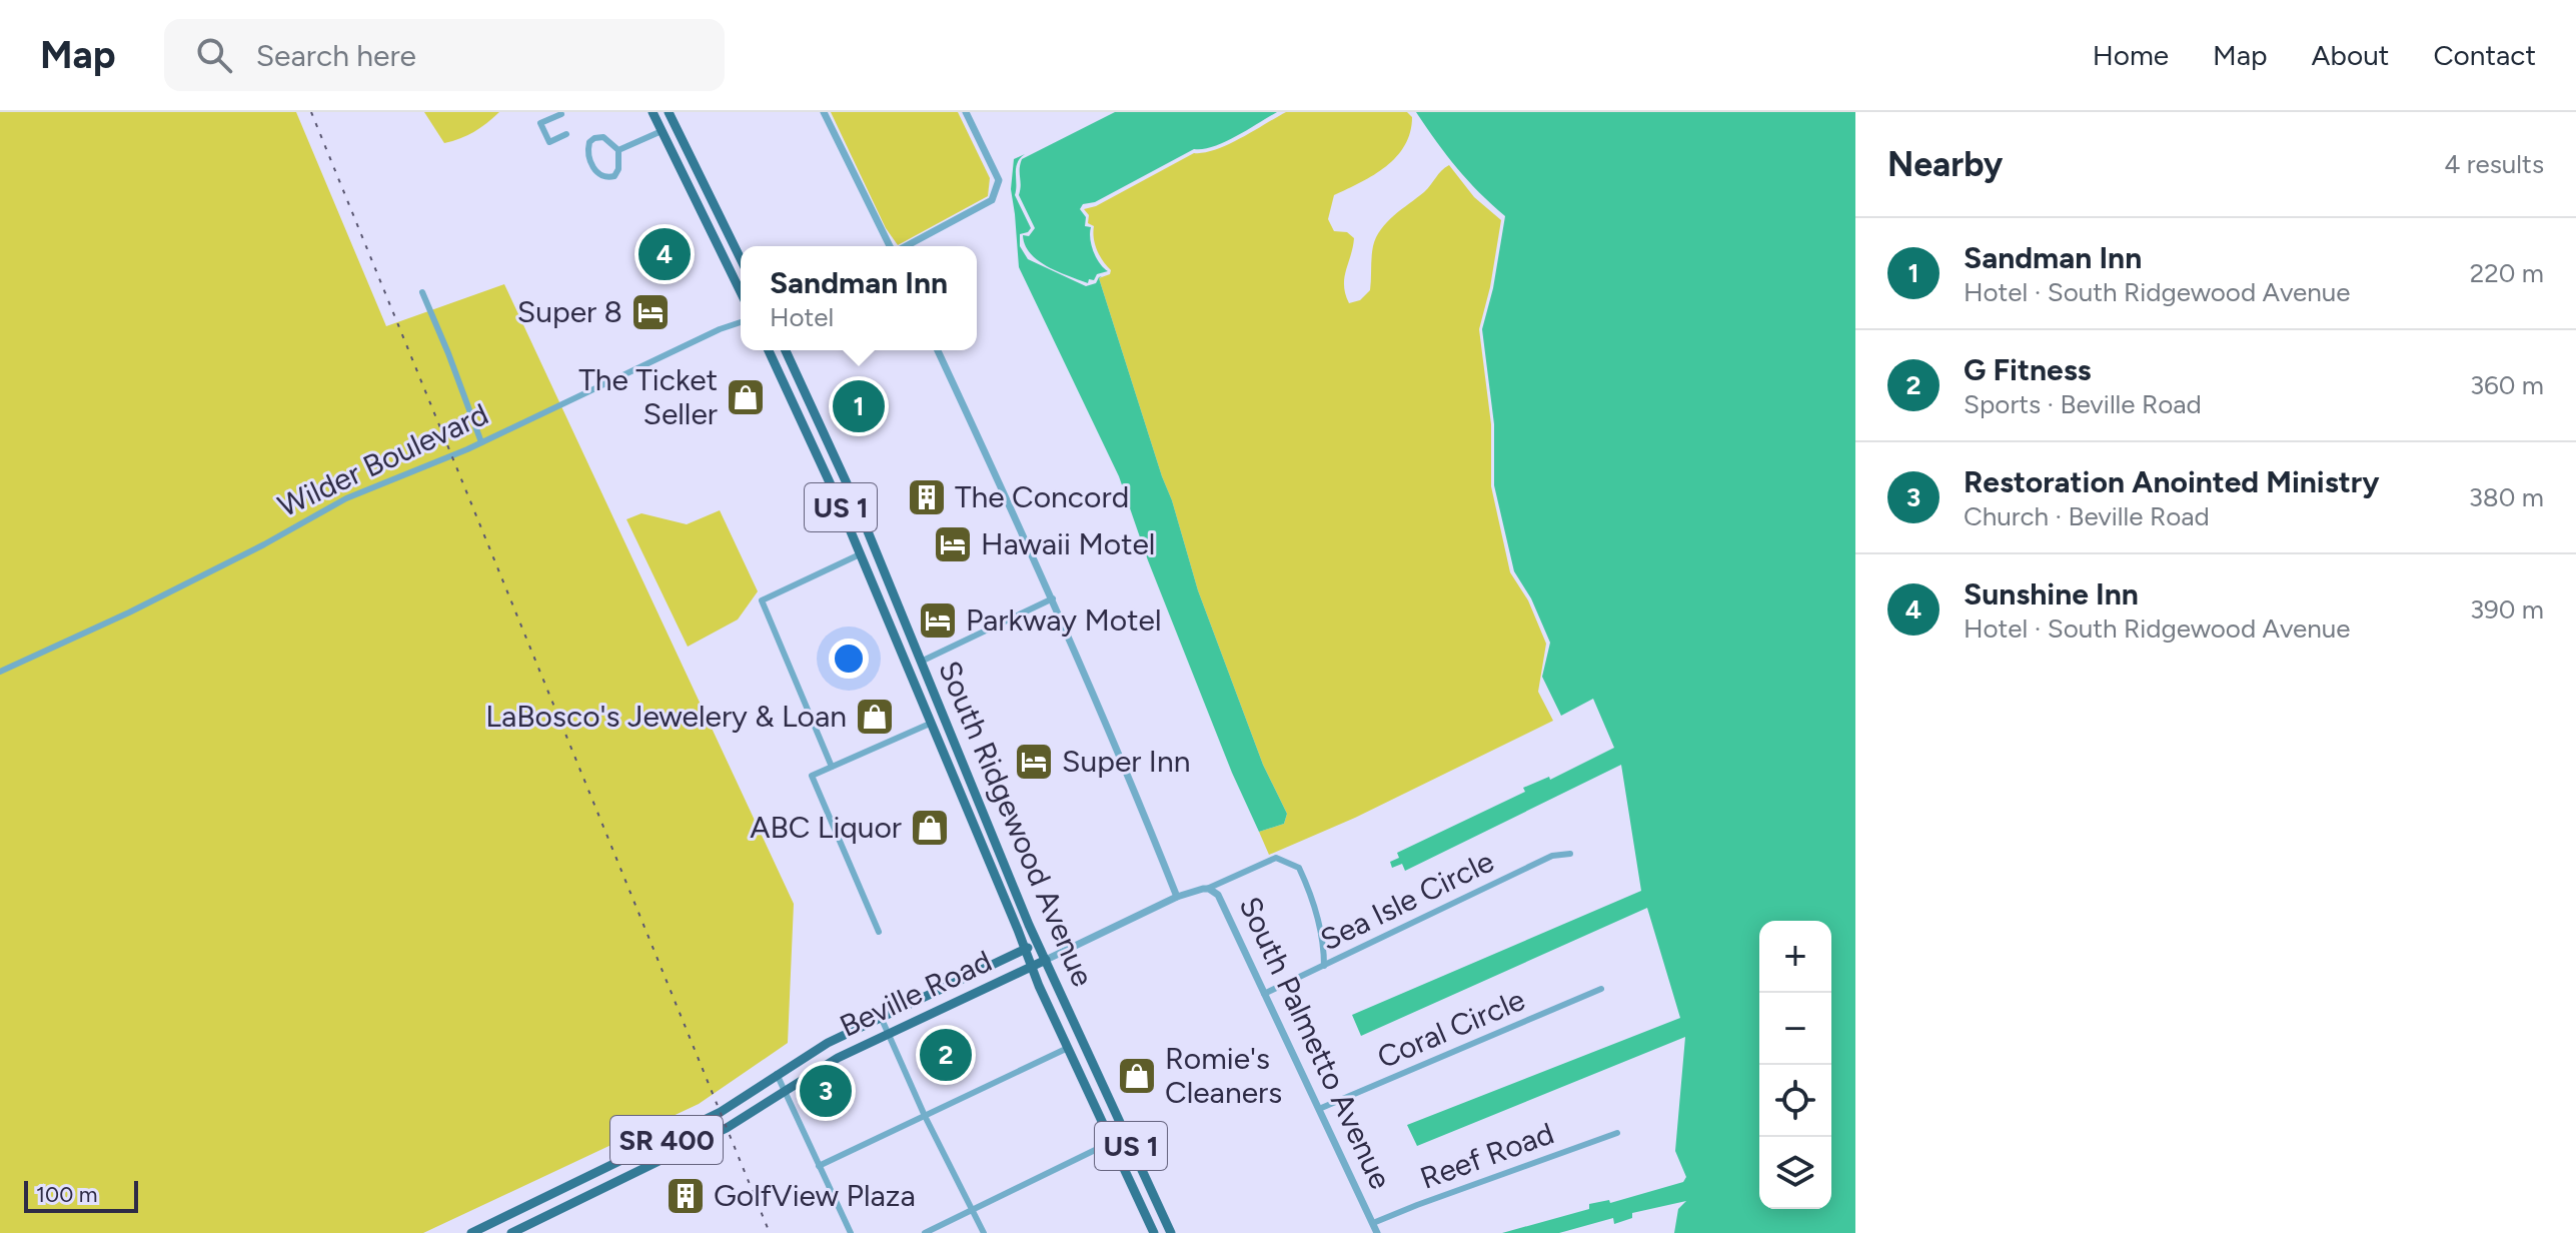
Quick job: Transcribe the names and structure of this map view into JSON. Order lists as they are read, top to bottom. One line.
{"streets":{"main road":["US 1","South Ridgewood Avenue","Beville Road","SR 400"],"street":["Wilder Boulevard","Sea Isle Circle","Coral Circle","South Palmetto Avenue","Reef Road"]},"crossings":[["South Ridgewood Avenue","Beville Road"],["Sea Isle Circle","South Palmetto Avenue"],["Beville Road","South Palmetto Avenue"],["Coral Circle","South Palmetto Avenue"],["South Palmetto Avenue","Reef Road"]],"places":{"hotel":["Super 8","Hawaii Motel","Parkway Motel","Super Inn"],"shop":["The Ticket Seller","LaBosco's Jewelery & Loan","ABC Liquor","Romie's Cleaners"],"building":["The Concord","GolfView Plaza"]},"scale_bar":"100 m","page":{"header":"Map","search":"Search here","nav":["Home","Map","About","Contact"],"heading":["Nearby","4 results"],"list":[{"mark":"1","name":"Sandman Inn","note":"Hotel · South Ridgewood Avenue","value":"220 m"},{"mark":"2","name":"G Fitness","note":"Sports · Beville Road","value":"360 m"},{"mark":"3","name":"Restoration Anointed Ministry","note":"Church · Beville Road","value":"380 m"},{"mark":"4","name":"Sunshine Inn","note":"Hotel · South Ridgewood Avenue","value":"390 m"}],"pins":["4","1","2","3"],"popup":["Sandman Inn","Hotel"],"map_buttons":["+","−"],"scale":"100 m"}}
